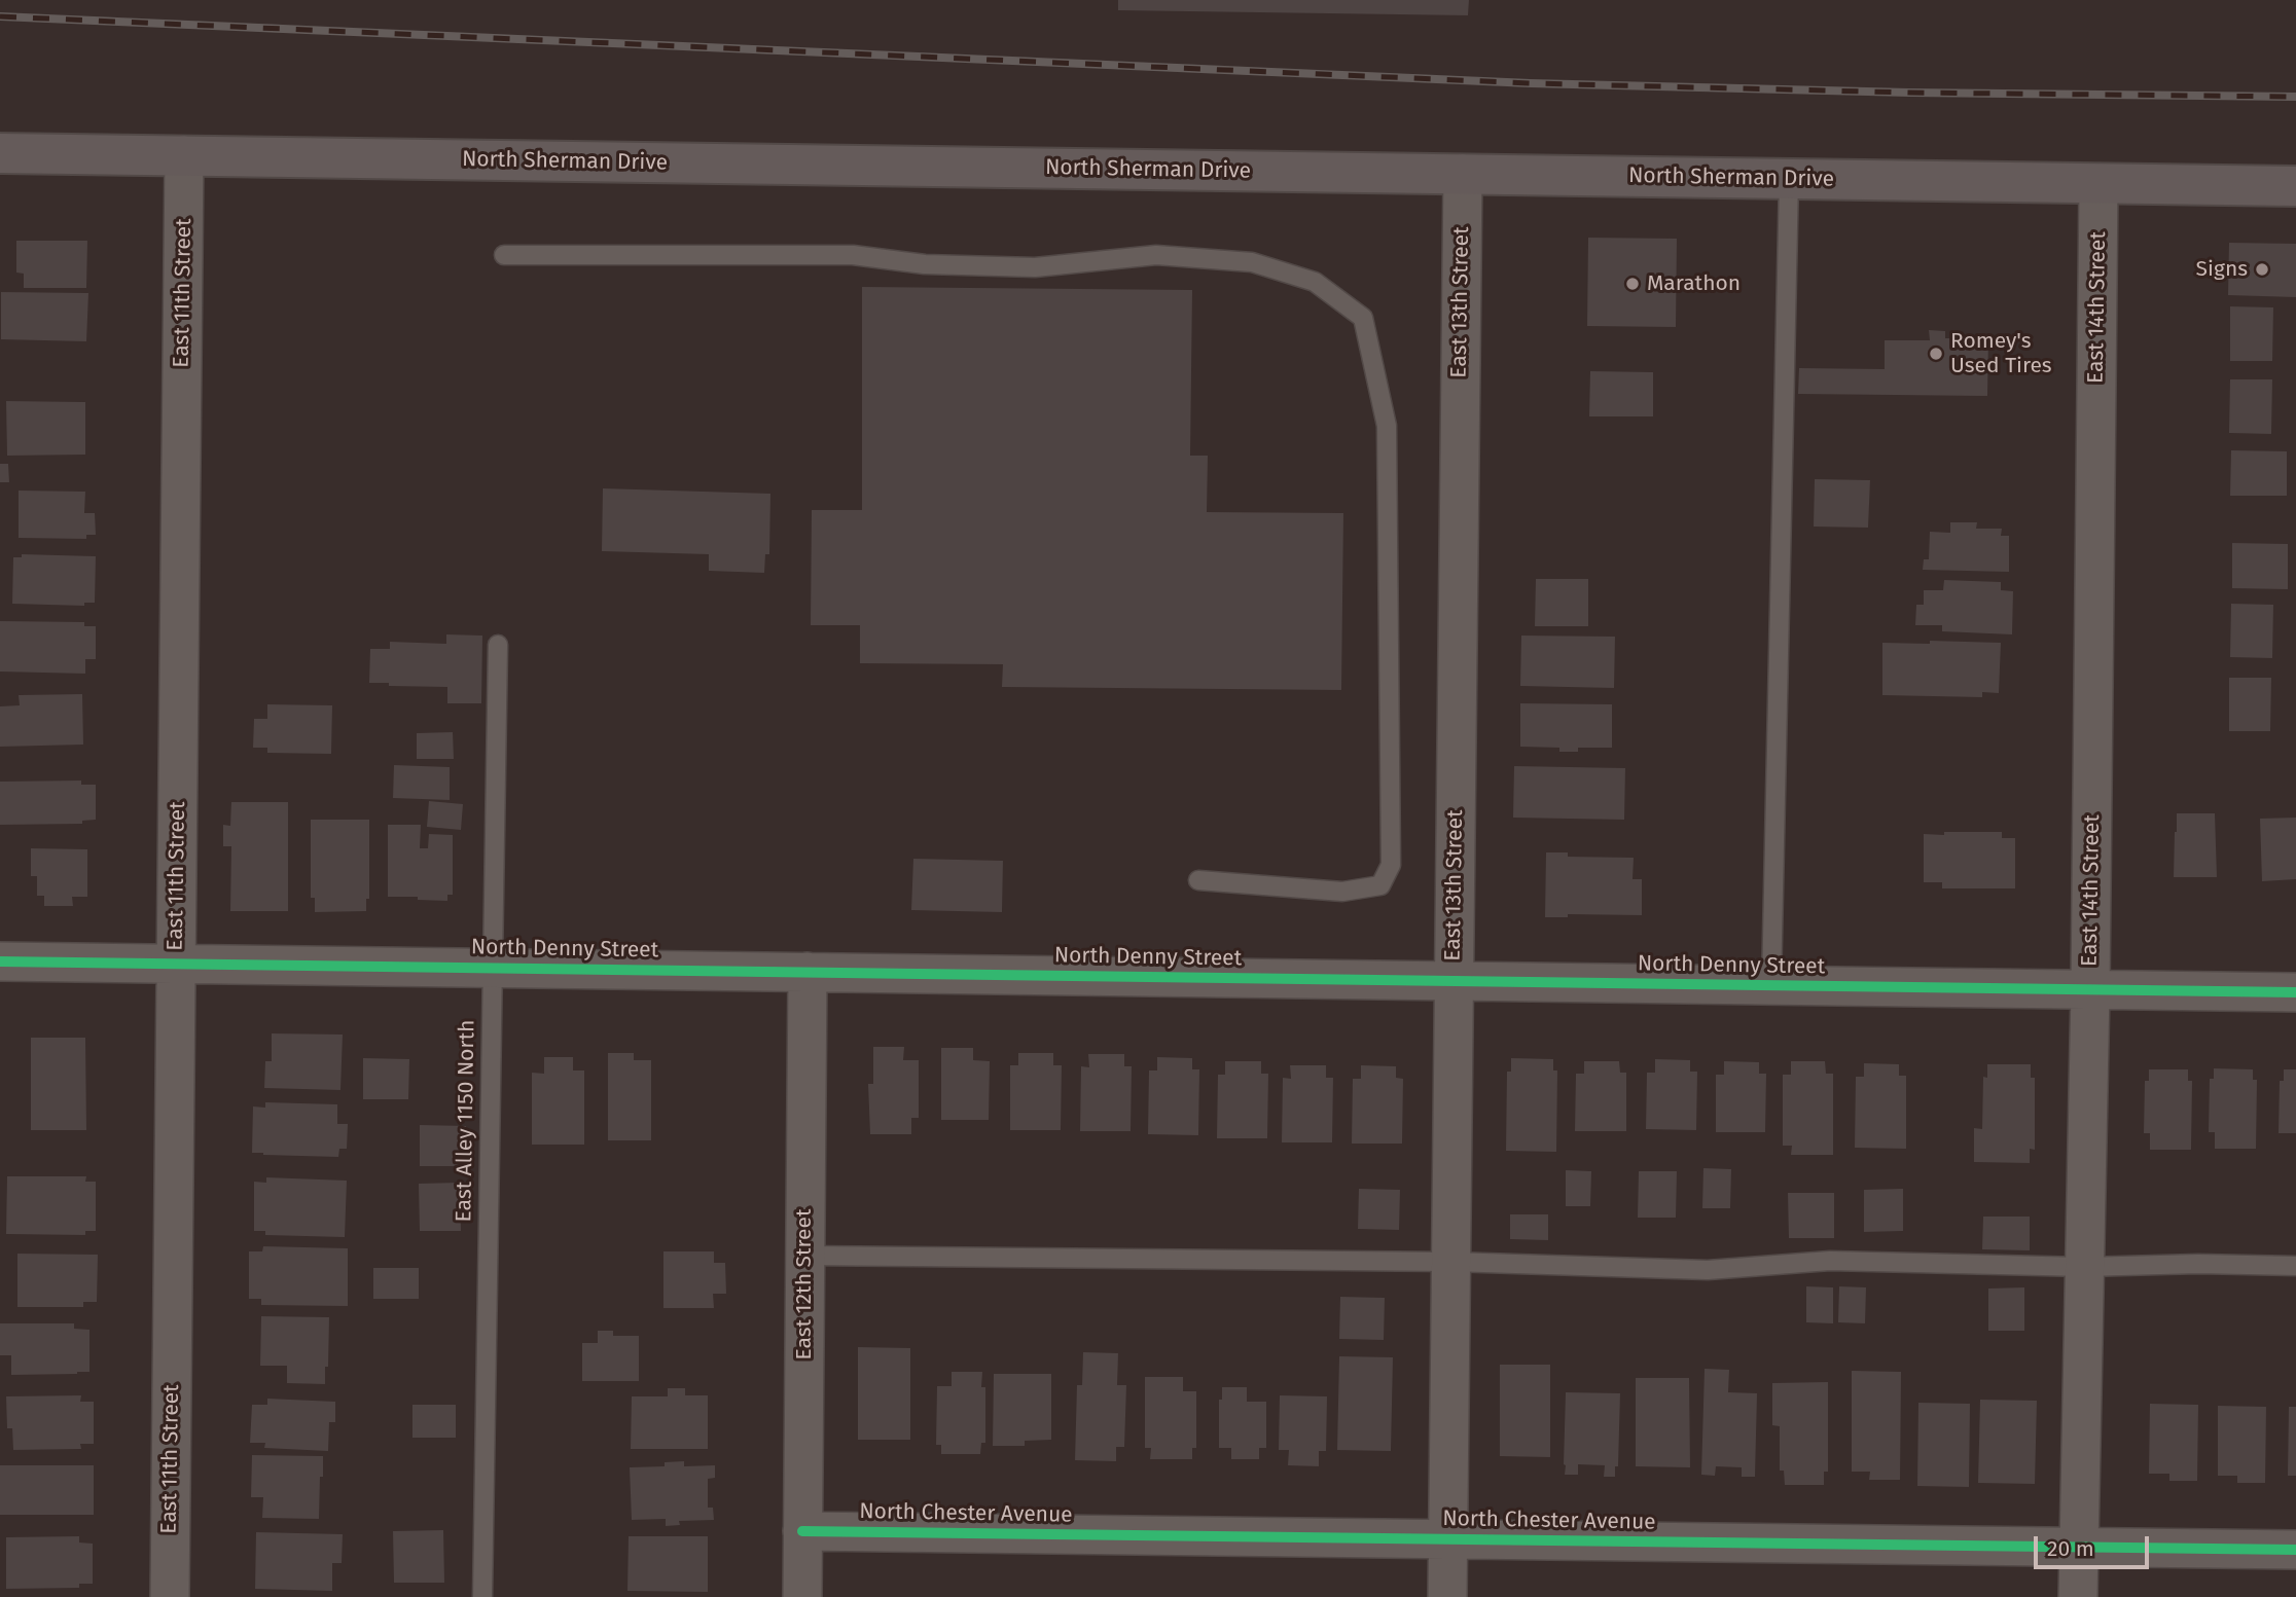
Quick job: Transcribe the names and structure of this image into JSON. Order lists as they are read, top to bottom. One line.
{"streets":{"main road":["North Sherman Drive"],"street":["East 11th Street","East 13th Street","East 14th Street","North Denny Street","East 12th Street","North Chester Avenue"],"lane":["East Alley 1150 North"]},"crossings":[["North Sherman Drive","East 11th Street"],["North Sherman Drive","East 13th Street"],["North Sherman Drive","East 14th Street"],["East 11th Street","North Denny Street"],["East 13th Street","North Denny Street"],["East 13th Street","North Chester Avenue"],["East 14th Street","North Denny Street"],["East 14th Street","North Chester Avenue"],["North Denny Street","East Alley 1150 North"],["North Denny Street","East 12th Street"],["East 12th Street","North Chester Avenue"]],"places":["Signs","Marathon","Romey's Used Tires"],"scale_bar":"20 m"}
